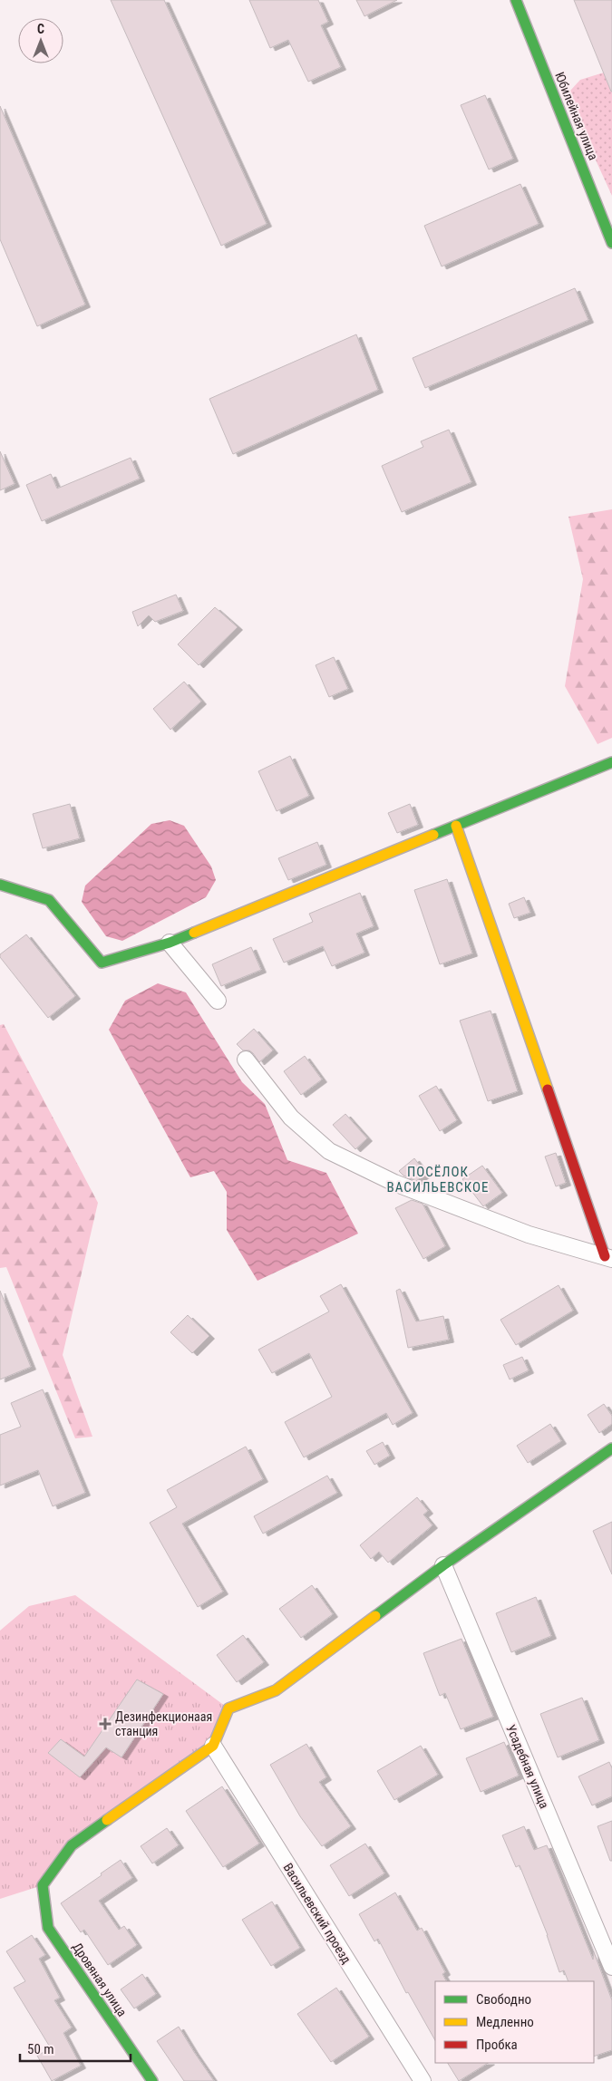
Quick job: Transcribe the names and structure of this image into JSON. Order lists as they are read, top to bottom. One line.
{"streets":{"street":["Юбилейная улица","Усадебная улица","Васильевский проезд","Дровяная улица"]},"crossings":[["Васильевский проезд","Дровяная улица"]],"districts":["ПОСЁЛОК ВАСИЛЬЕВСКОЕ"],"places":{"health":["Дезинфекционаая станция"]},"legend":["Свободно","Медленно","Пробка"],"scale_bar":"50 m","north":"top"}
